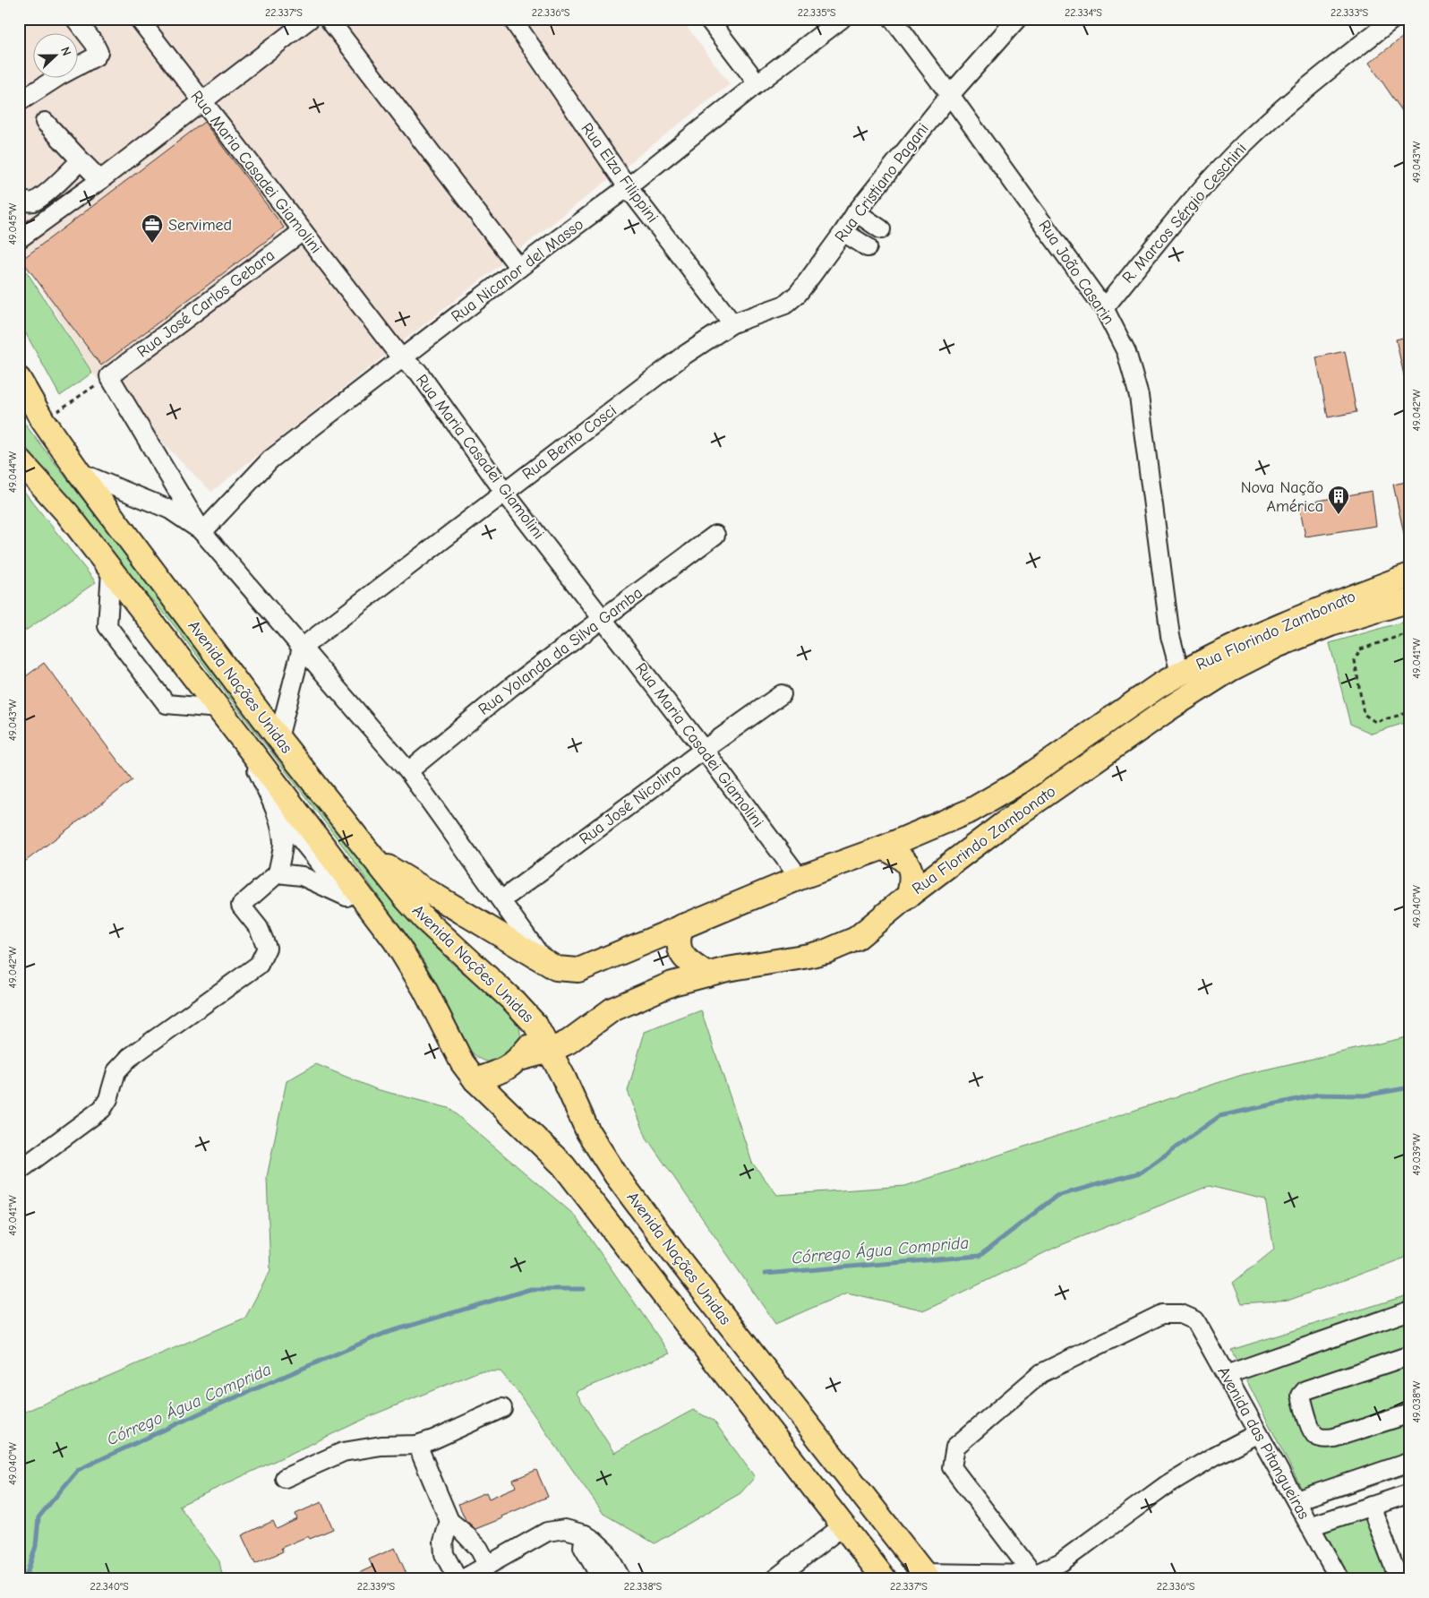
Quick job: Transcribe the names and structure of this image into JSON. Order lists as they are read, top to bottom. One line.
{"streets":{"main road":["Rua Florindo Zambonato","Avenida Nações Unidas"],"street":["Rua Maria Casadei Giamolini","Rua Elza Filippini","Rua Cristiano Pagani","R. Marcos Sérgio Ceschini","Rua Nicanor del Masso","Rua João Casarin","Rua José Carlos Gebara","Rua Bento Cosci","Rua Yolanda da Silva Gamba","Rua José Nicolino","Avenida das Pitangueiras"]},"crossings":[["Rua Maria Casadei Giamolini","Rua Nicanor del Masso"],["Rua Maria Casadei Giamolini","Rua José Carlos Gebara"],["Rua Maria Casadei Giamolini","Rua Bento Cosci"],["Rua Maria Casadei Giamolini","Rua Florindo Zambonato"],["Rua Maria Casadei Giamolini","Rua Yolanda da Silva Gamba"],["Rua Maria Casadei Giamolini","Rua José Nicolino"],["Rua Elza Filippini","Rua Cristiano Pagani"],["Rua Elza Filippini","Rua Nicanor del Masso"],["Rua Elza Filippini","Rua Bento Cosci"],["Rua Cristiano Pagani","Rua João Casarin"],["Rua Cristiano Pagani","Rua Bento Cosci"],["R. Marcos Sérgio Ceschini","Rua João Casarin"],["Rua João Casarin","Rua Florindo Zambonato"],["Rua Florindo Zambonato","Avenida Nações Unidas"]],"water":["Córrego Água Comprida"],"places":{"office":["Servimed"],"building":["Nova Nação América"]},"north":"right","coordinates":["22.337°S","22.336°S","22.335°S","22.334°S","22.333°S","49.043°W","49.045°W","49.042°W","49.044°W","49.041°W","49.040°W","49.039°W","49.038°W","22.340°S","22.339°S","22.338°S"]}
